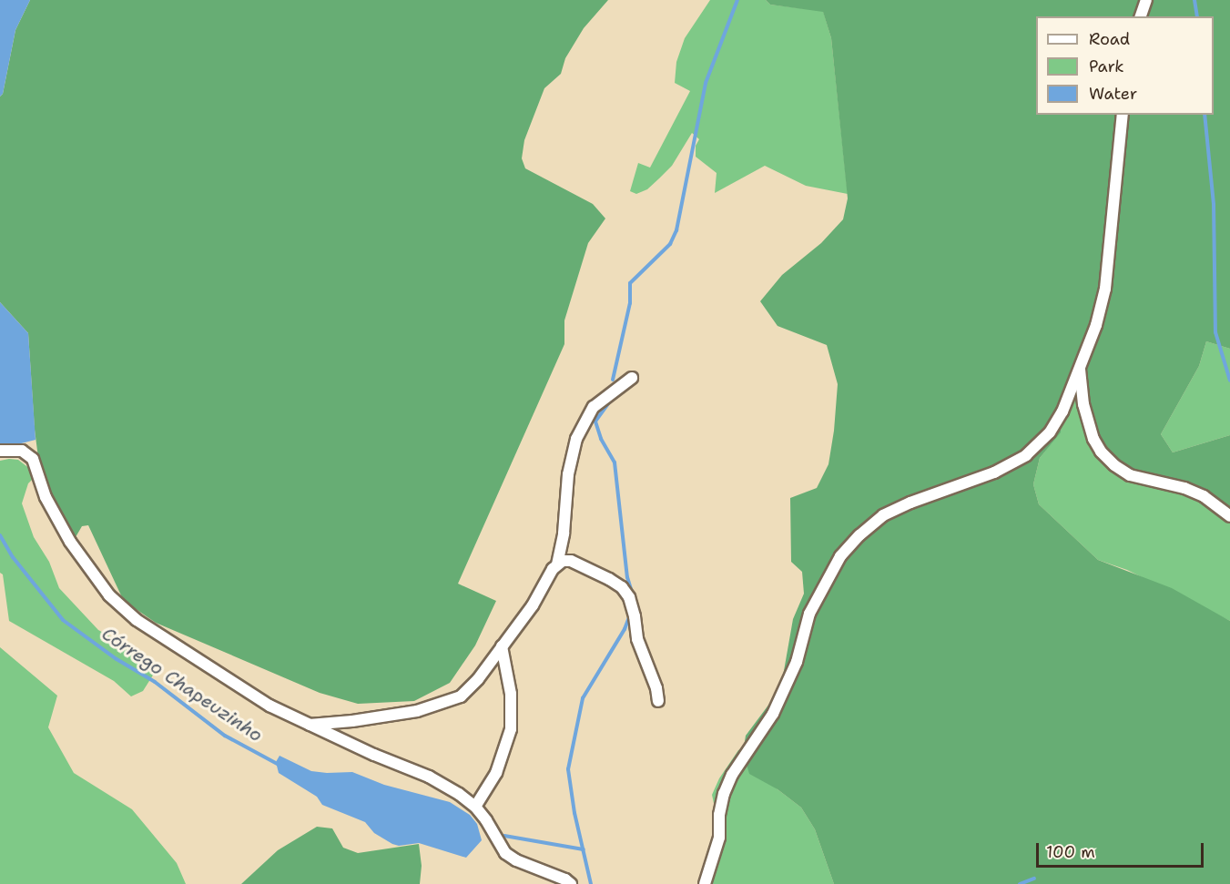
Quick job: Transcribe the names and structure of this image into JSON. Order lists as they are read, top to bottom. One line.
{"water":["Córrego Chapeuzinho"],"legend":["Road","Park","Water"],"scale_bar":"100 m"}
